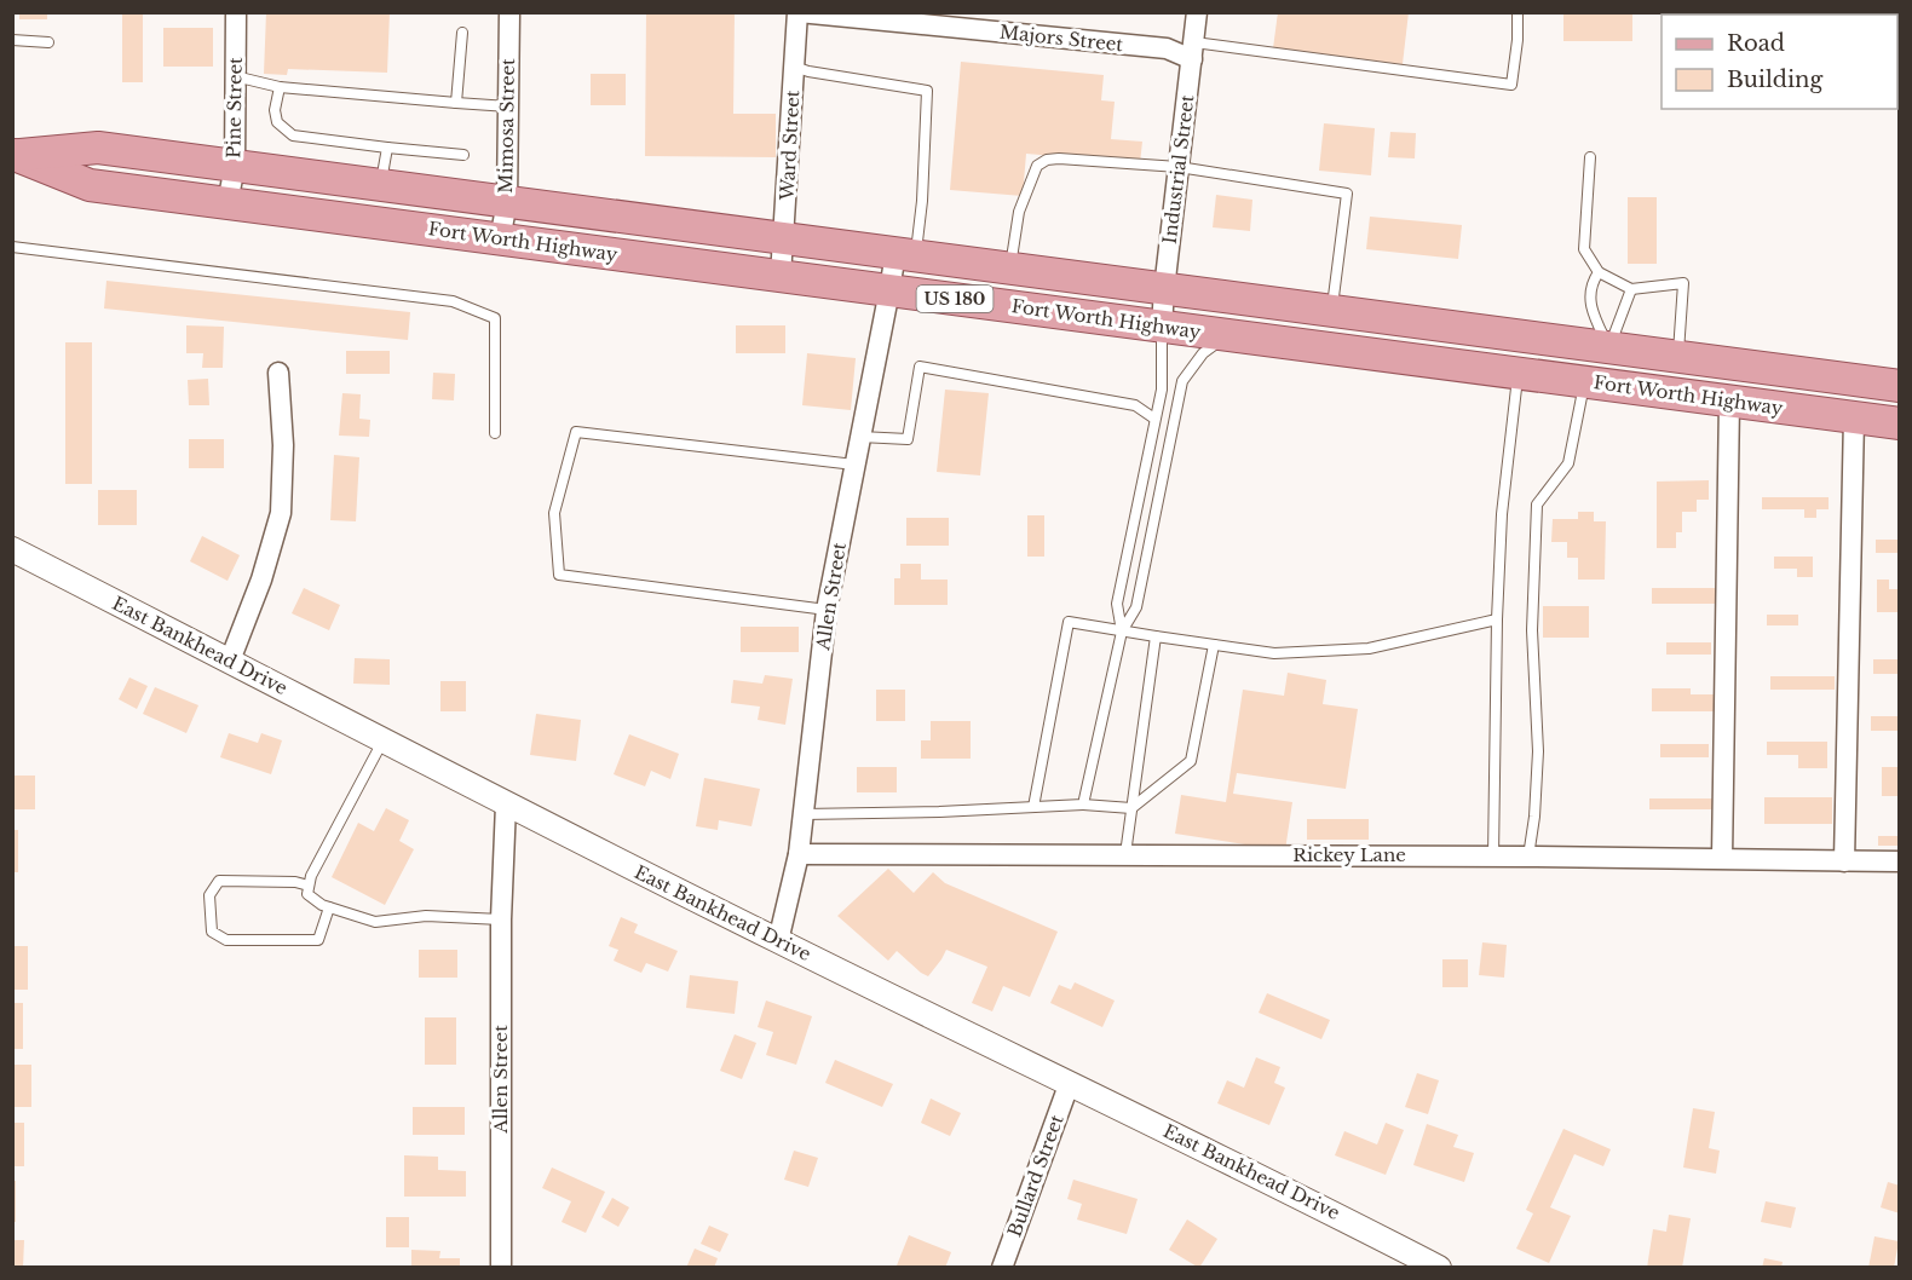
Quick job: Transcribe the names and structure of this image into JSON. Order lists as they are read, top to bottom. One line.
{"streets":{"main road":["Fort Worth Highway","US 180"],"street":["Majors Street","Pine Street","Mimosa Street","Ward Street","Industrial Street","Allen Street","East Bankhead Drive","Rickey Lane","Bullard Street"]},"crossings":[["Majors Street","Ward Street"],["Majors Street","Industrial Street"],["Pine Street","Fort Worth Highway"],["Mimosa Street","Fort Worth Highway"],["Ward Street","Fort Worth Highway"],["Industrial Street","Fort Worth Highway"],["Fort Worth Highway","Allen Street"],["Allen Street","East Bankhead Drive"],["Allen Street","Rickey Lane"],["East Bankhead Drive","Bullard Street"]],"legend":["Road","Building"]}
